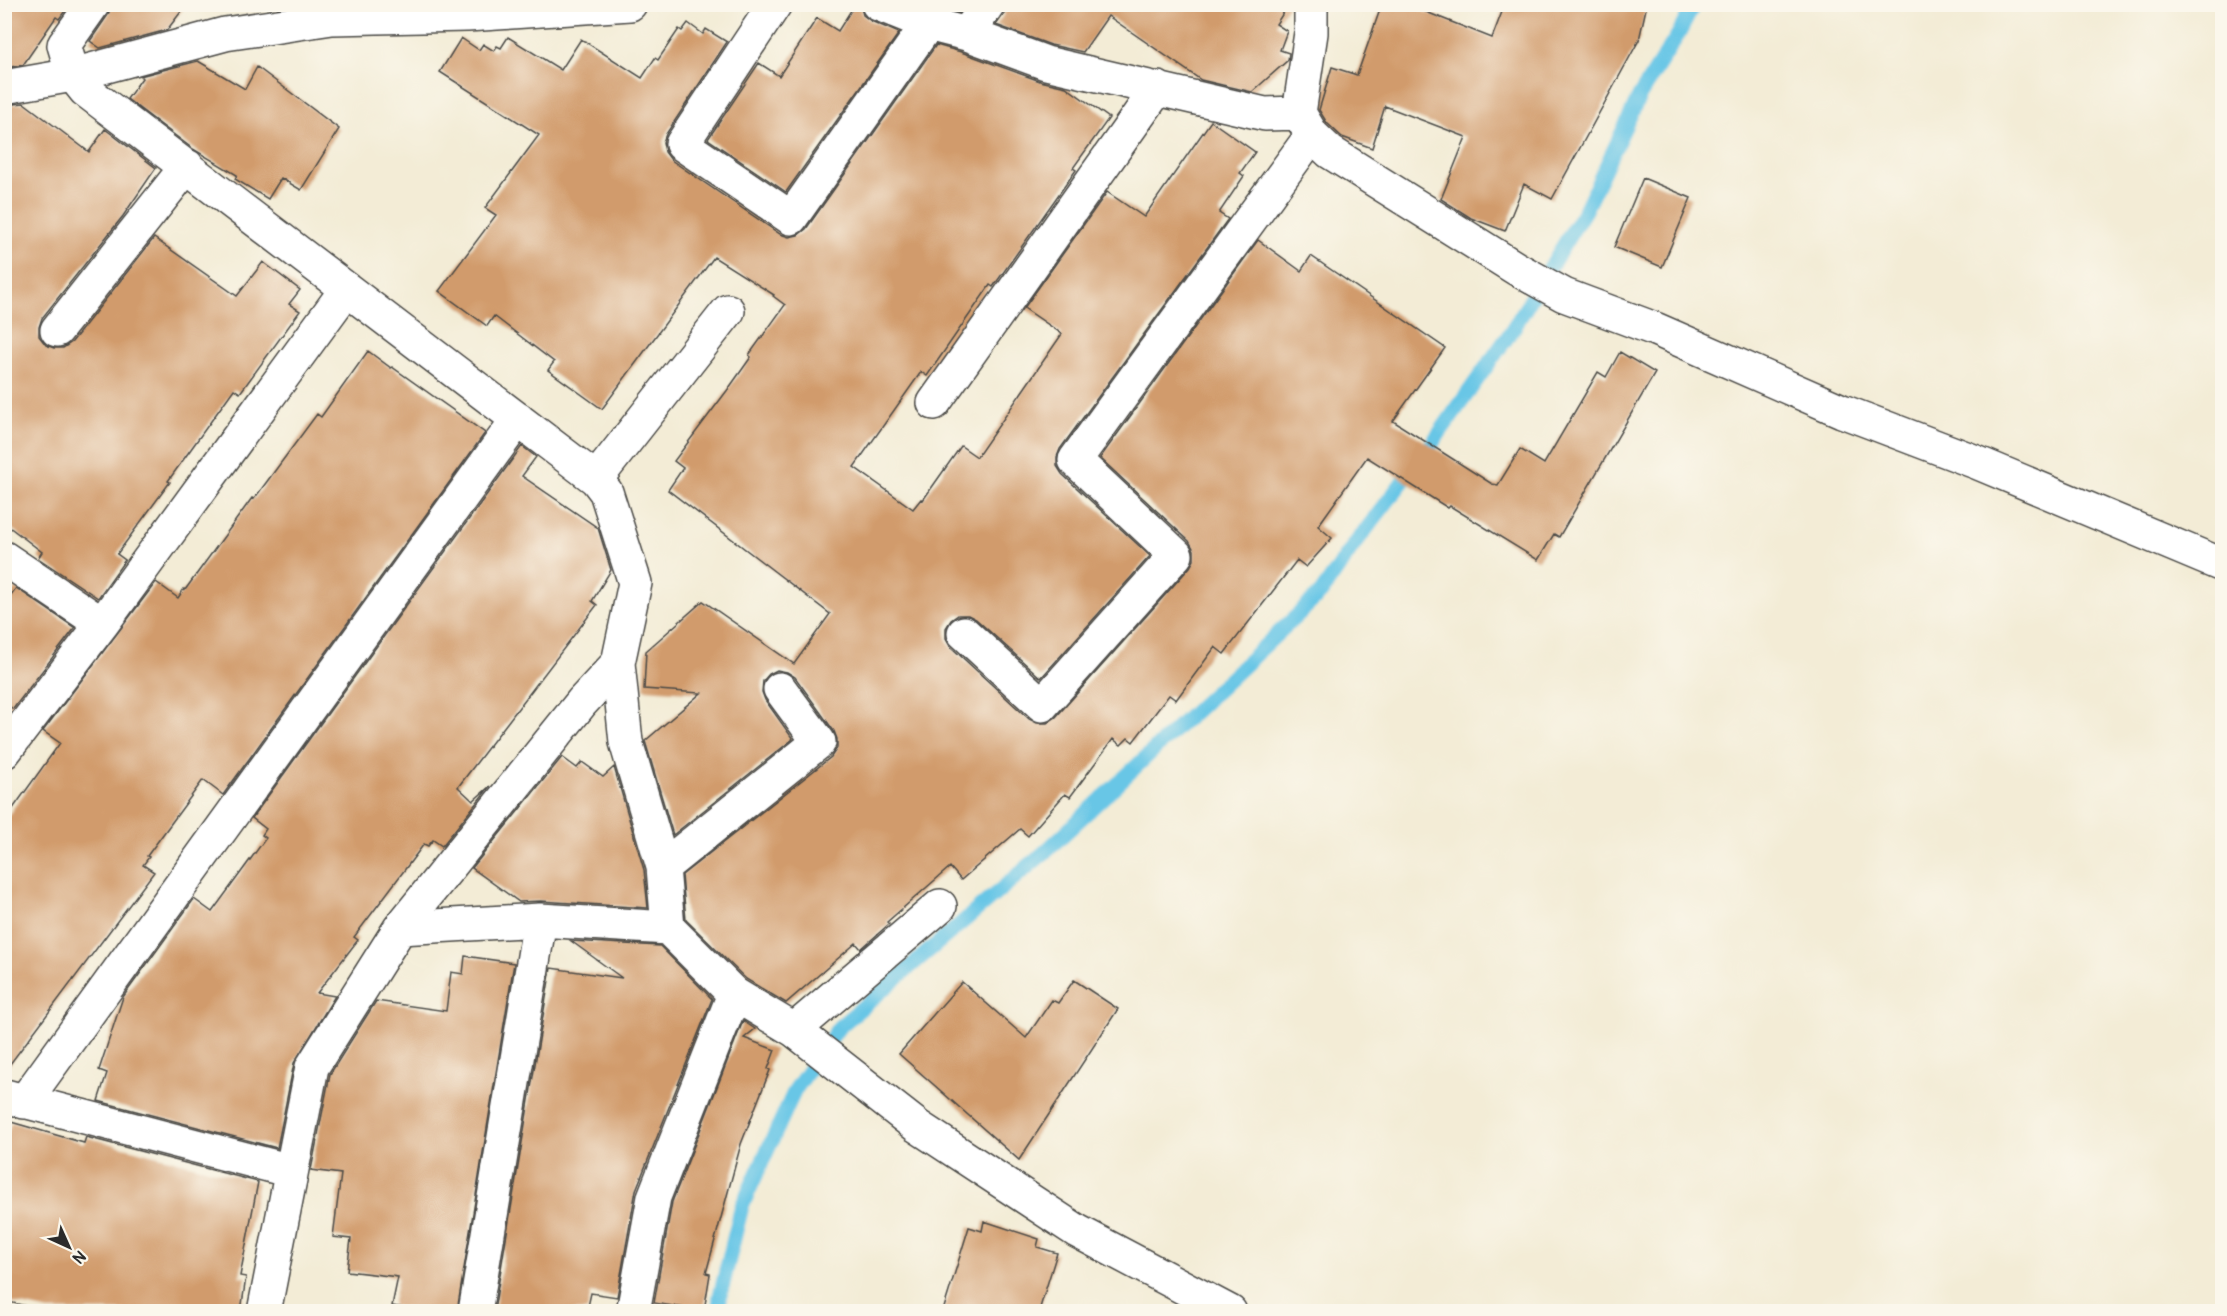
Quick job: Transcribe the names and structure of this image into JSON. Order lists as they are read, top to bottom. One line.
{"north":"bottom right"}
